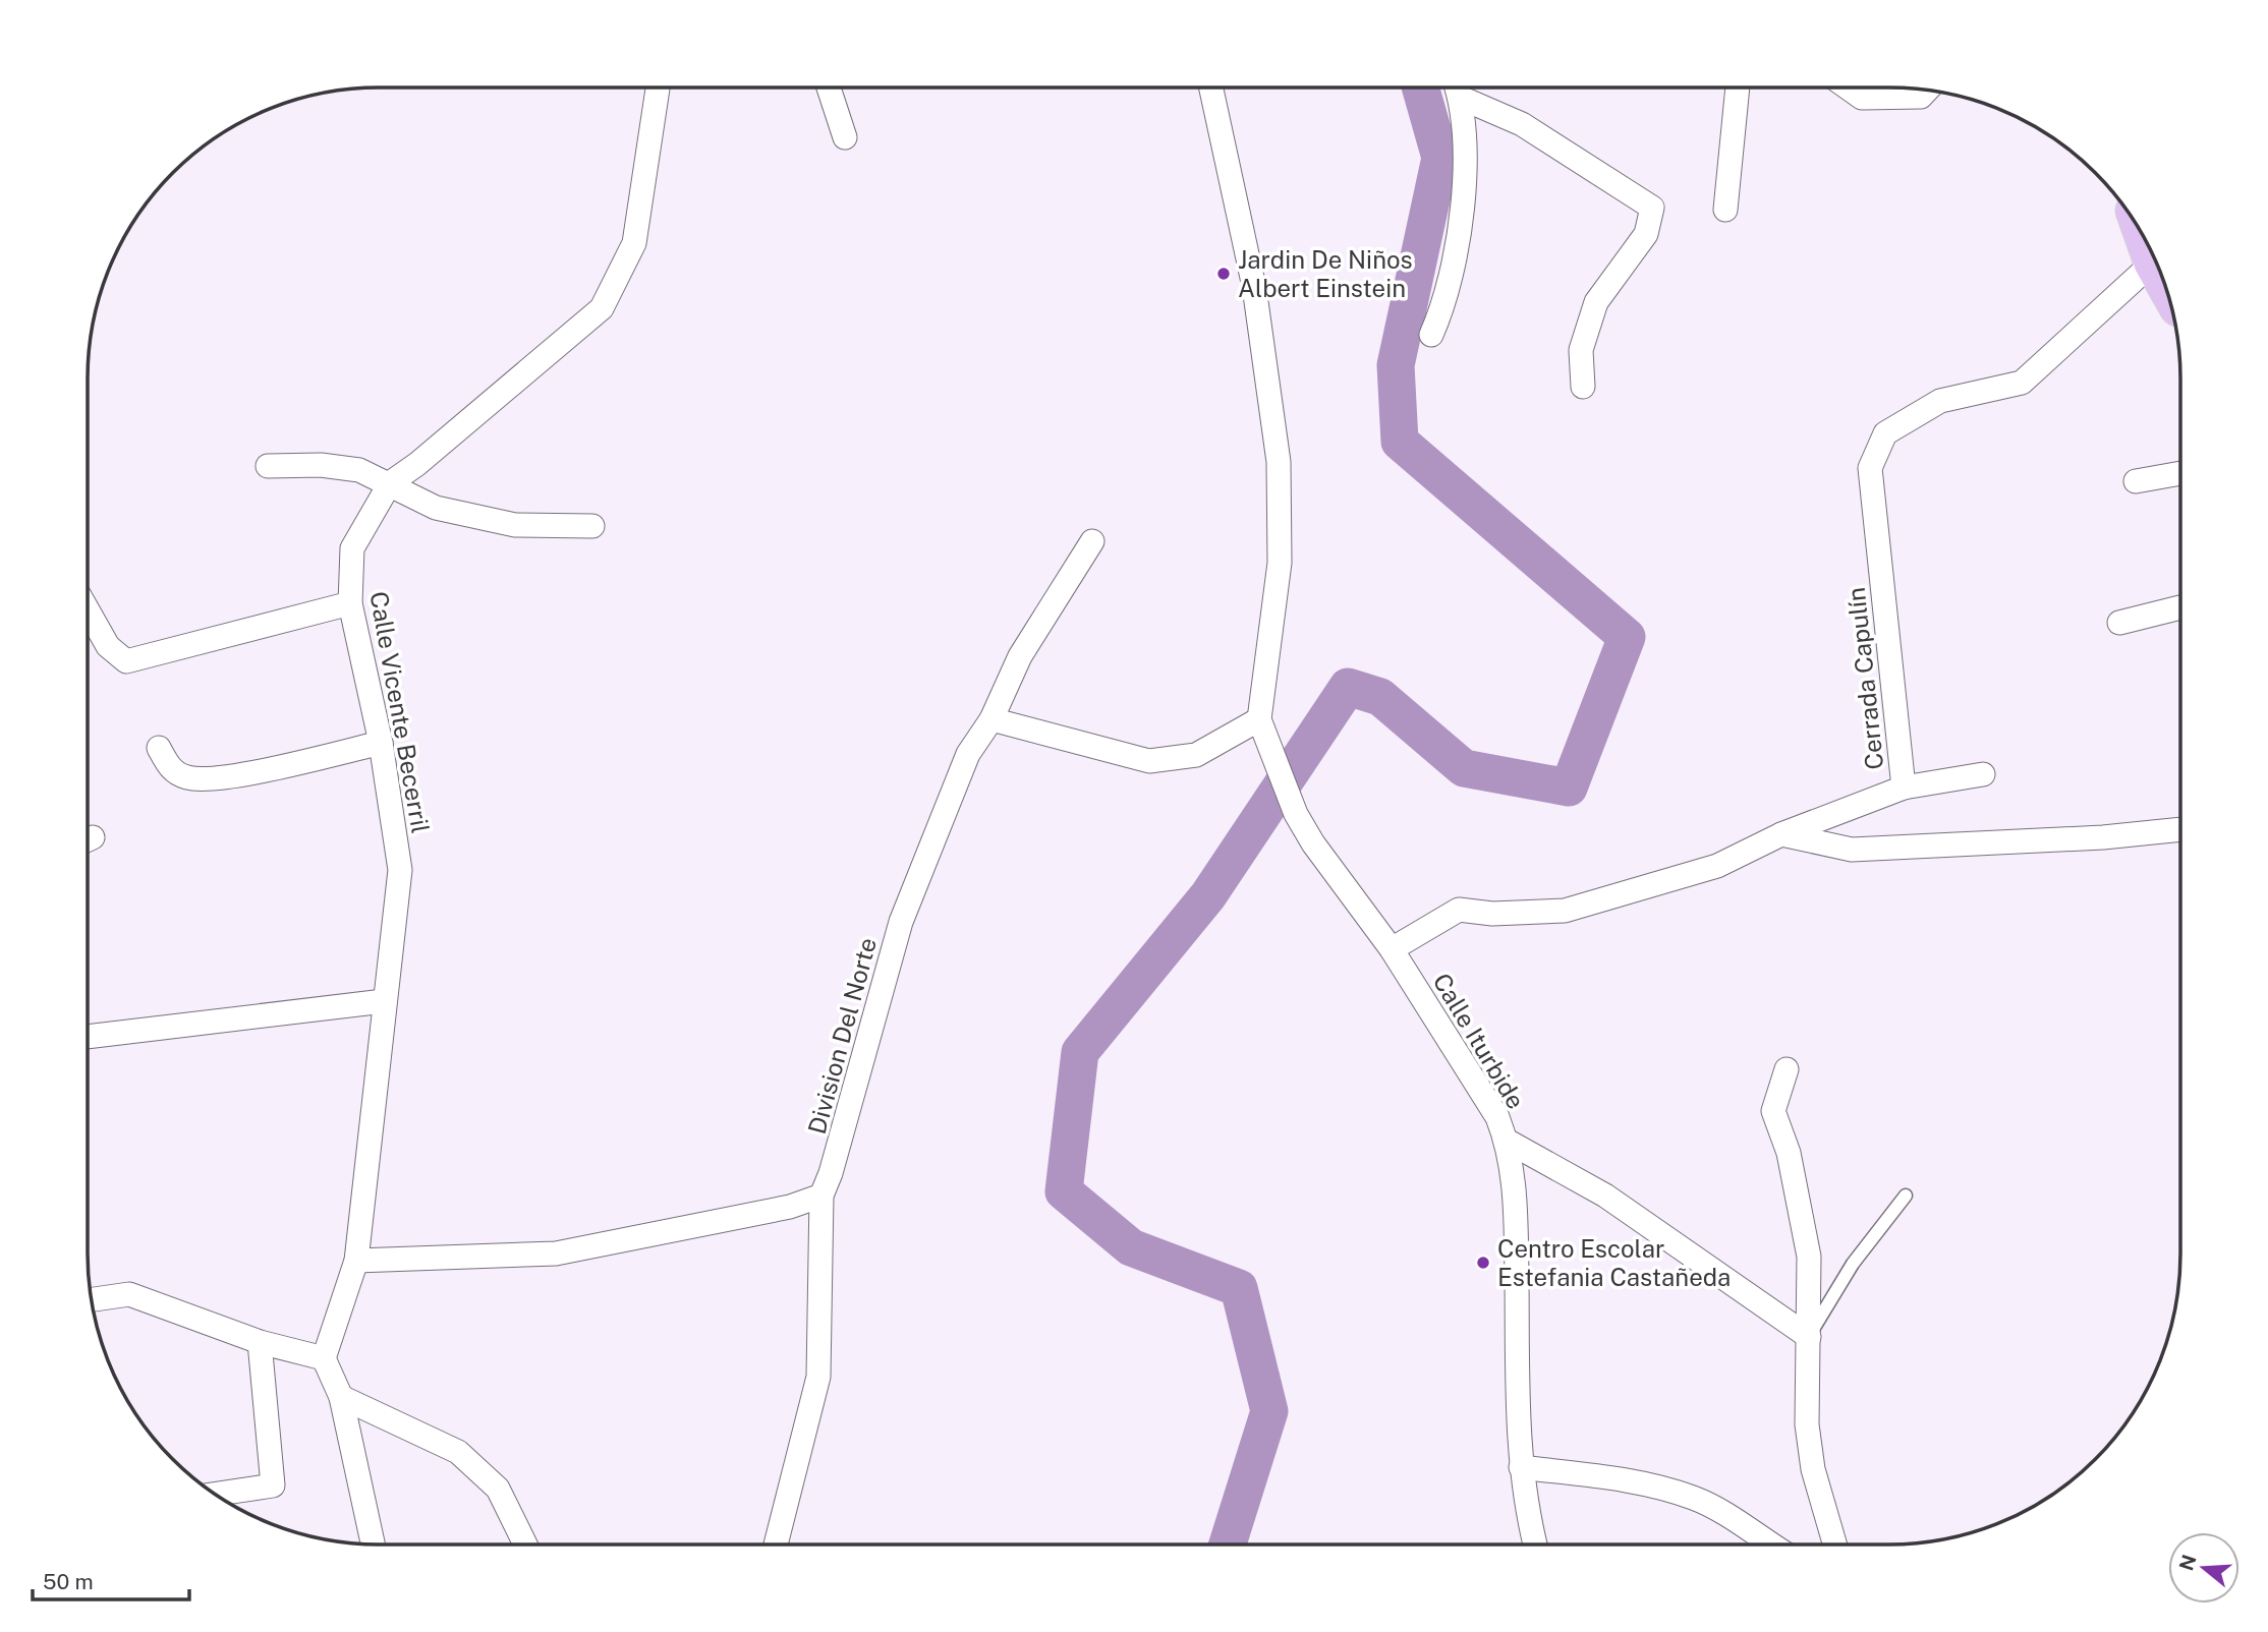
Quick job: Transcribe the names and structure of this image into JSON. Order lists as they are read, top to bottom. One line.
{"streets":{"street":["Cerrada Capulín","Calle Vicente Becerril","Division Del Norte","Calle Iturbide"]},"crossings":[["Cerrada Capulín","Calle Iturbide"]],"places":["Jardin De Niños Albert Einstein","Centro Escolar Estefania Castañeda"],"scale_bar":"50 m","north":"left"}
